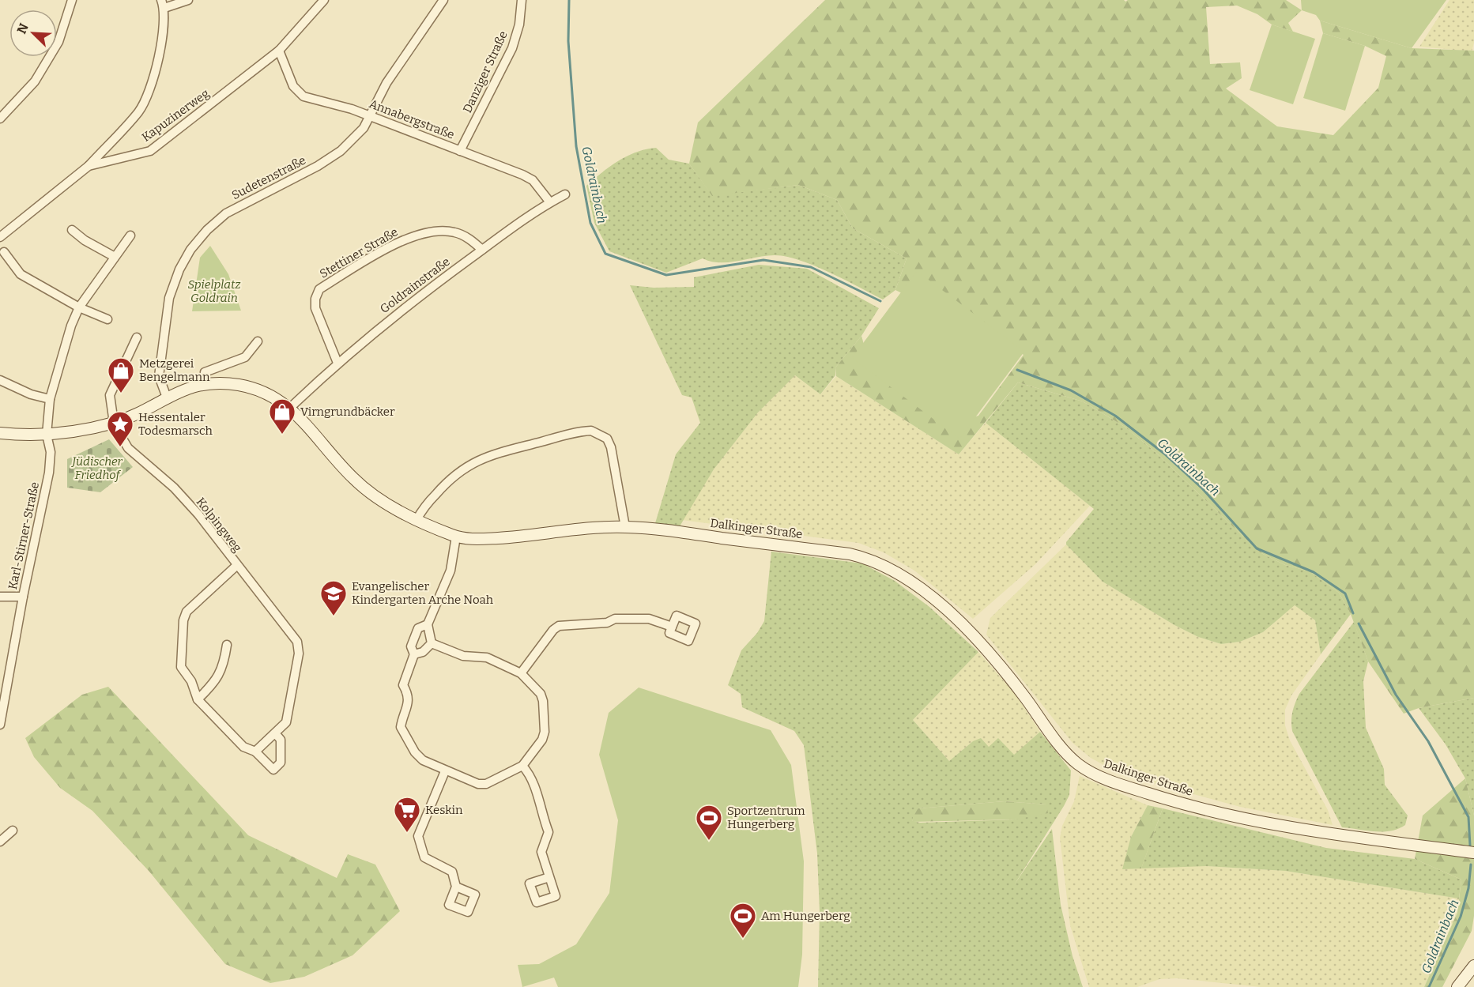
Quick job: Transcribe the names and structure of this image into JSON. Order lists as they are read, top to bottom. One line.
{"streets":{"street":["Danziger Straße","Kapuzinerweg","Annabergstraße","Sudetenstraße","Stettiner Straße","Goldrainstraße","Kolpingweg","Dalkinger Straße","Karl-Stirner-Straße"]},"crossings":[["Danziger Straße","Annabergstraße"],["Kapuzinerweg","Annabergstraße"],["Annabergstraße","Sudetenstraße"],["Annabergstraße","Goldrainstraße"],["Sudetenstraße","Dalkinger Straße"],["Stettiner Straße","Goldrainstraße"],["Goldrainstraße","Dalkinger Straße"],["Kolpingweg","Dalkinger Straße"],["Dalkinger Straße","Karl-Stirner-Straße"]],"water":["Goldrainbach"],"parks":["Spielplatz Goldrain","Jüdischer Friedhof"],"places":{"shop":["Metzgerei Bengelmann","Virngrundbäcker"],"place":["Hessentaler Todesmarsch"],"school or university":["Evangelischer Kindergarten Arche Noah"],"supermarket":["Keskin"],"sports":["Sportzentrum Hungerberg","Am Hungerberg"]},"north":"top left"}
